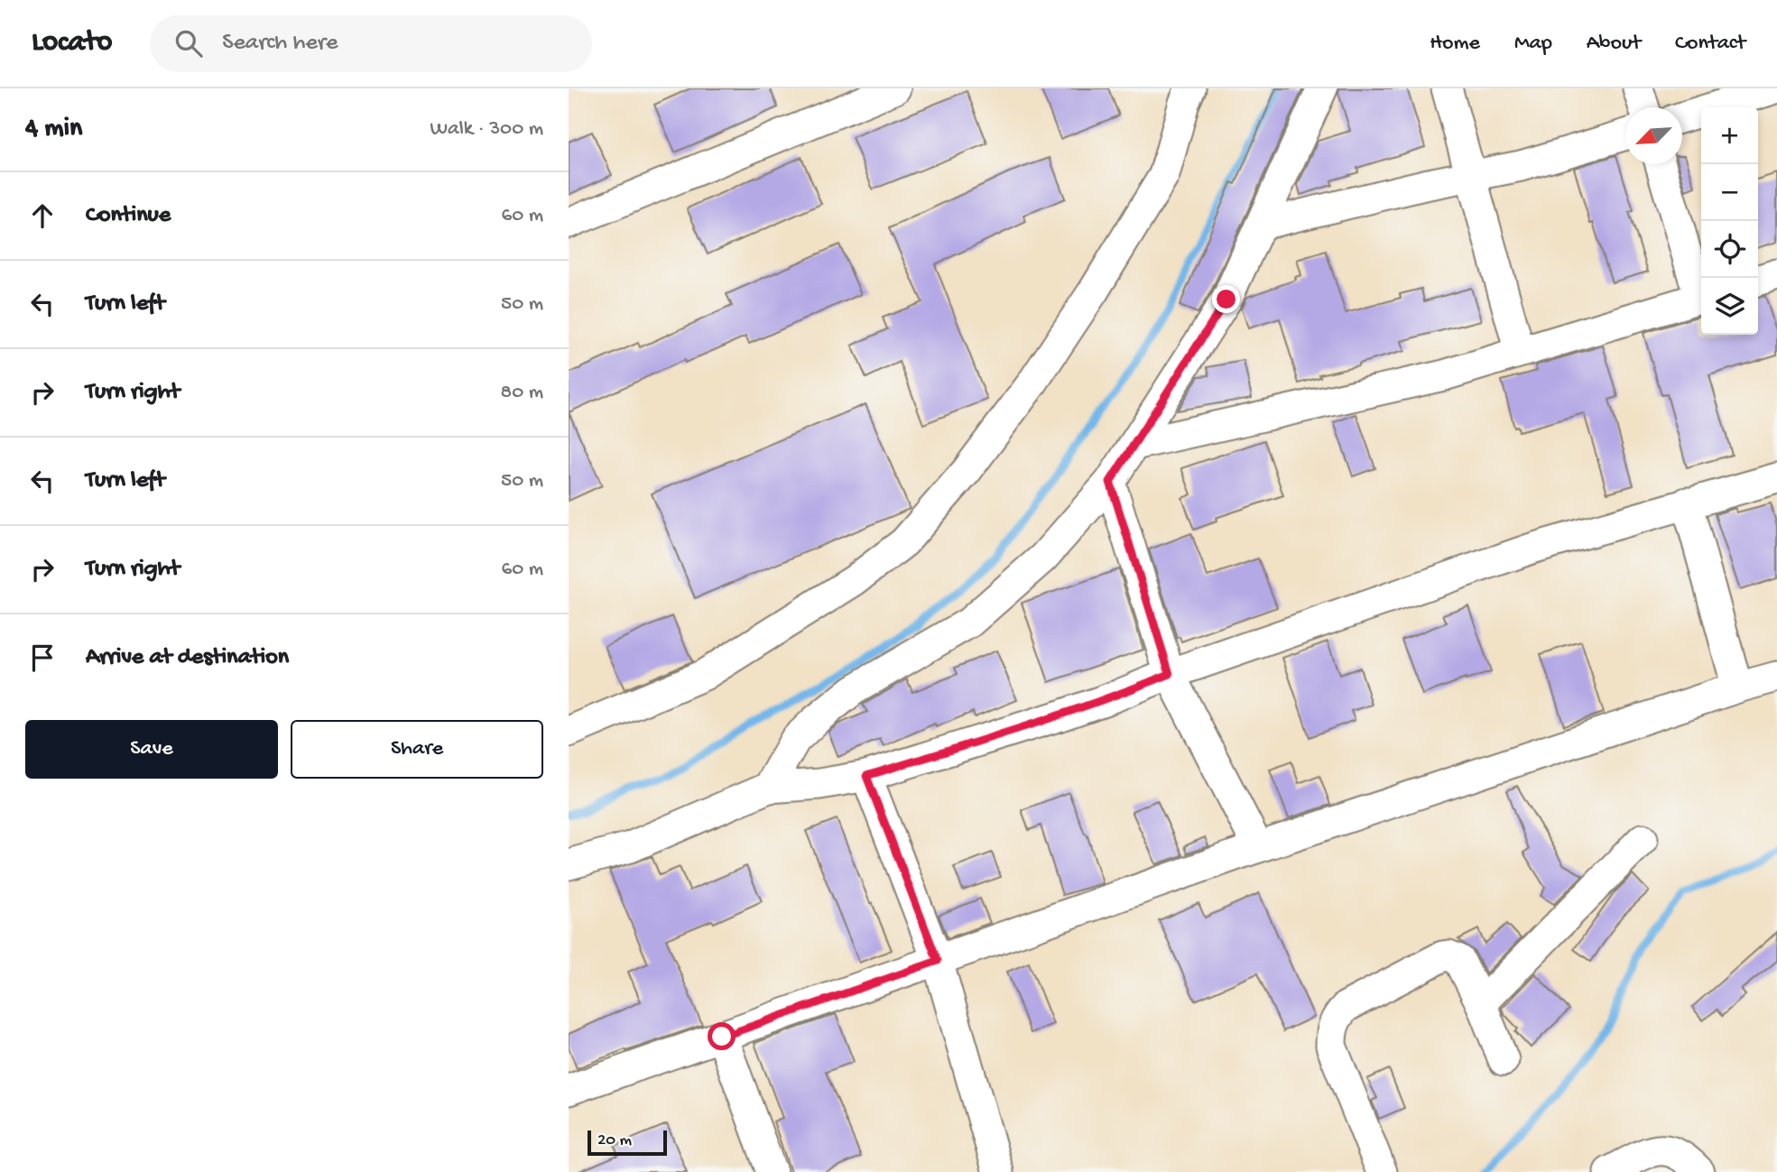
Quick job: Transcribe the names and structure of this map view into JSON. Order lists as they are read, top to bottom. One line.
{"scale_bar":"20 m","north":"bottom left","page":{"header":"Locato","search":"Search here","nav":["Home","Map","About","Contact"],"heading":["4 min","Walk · 300 m"],"map_buttons":["+","−"],"list":[["Continue","60 m"],["Turn left","50 m"],["Turn right","80 m"],["Turn left","50 m"],["Turn right","60 m"],"Arrive at destination"],"buttons":["Save","Share"],"scale":"20 m"}}
